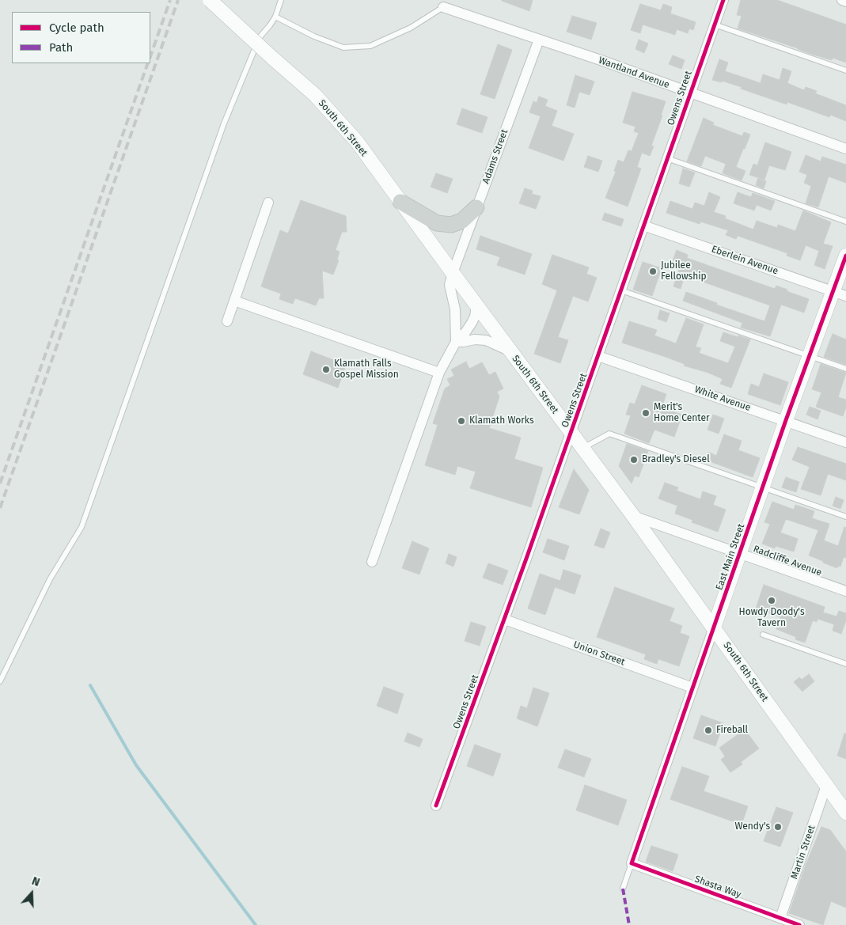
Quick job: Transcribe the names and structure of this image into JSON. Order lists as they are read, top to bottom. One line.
{"streets":{"main road":["South 6th Street","East Main Street"],"street":["Wantland Avenue","Owens Street","Adams Street","Eberlein Avenue","White Avenue","Radcliffe Avenue","Union Street","Martin Street","Shasta Way"]},"crossings":[["Wantland Avenue","Owens Street"],["Wantland Avenue","Adams Street"],["Owens Street","South 6th Street"],["Owens Street","Eberlein Avenue"],["Owens Street","White Avenue"],["Owens Street","Union Street"],["South 6th Street","Adams Street"],["South 6th Street","East Main Street"],["South 6th Street","Radcliffe Avenue"],["South 6th Street","Martin Street"],["Eberlein Avenue","East Main Street"],["White Avenue","East Main Street"],["East Main Street","Radcliffe Avenue"],["East Main Street","Union Street"],["East Main Street","Shasta Way"],["Martin Street","Shasta Way"]],"places":["Jubilee Fellowship","Klamath Falls Gospel Mission","Merit's Home Center","Klamath Works","Bradley's Diesel","Howdy Doody's Tavern","Fireball","Wendy's"],"legend":["Cycle path","Path"],"north":"top"}
